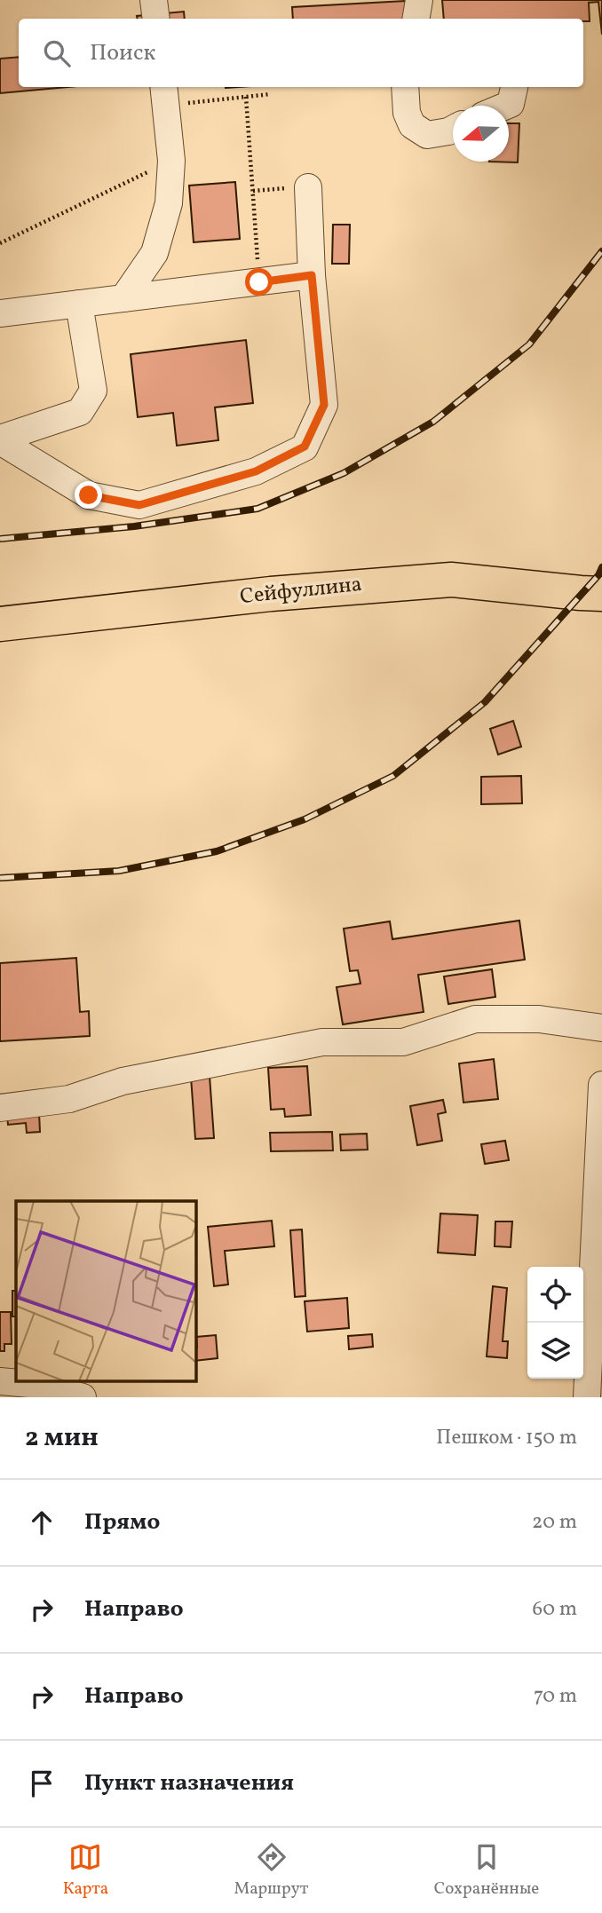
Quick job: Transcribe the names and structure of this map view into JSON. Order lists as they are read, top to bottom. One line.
{"streets":{"main road":["Сейфуллина"]},"north":"left","page":{"search":"Поиск","heading":["2 мин","Пешком · 150 m"],"list":[["Прямо","20 m"],["Направо","60 m"],["Направо","70 m"],"Пункт назначения"],"nav":["Карта","Маршрут","Сохранённые"]}}
